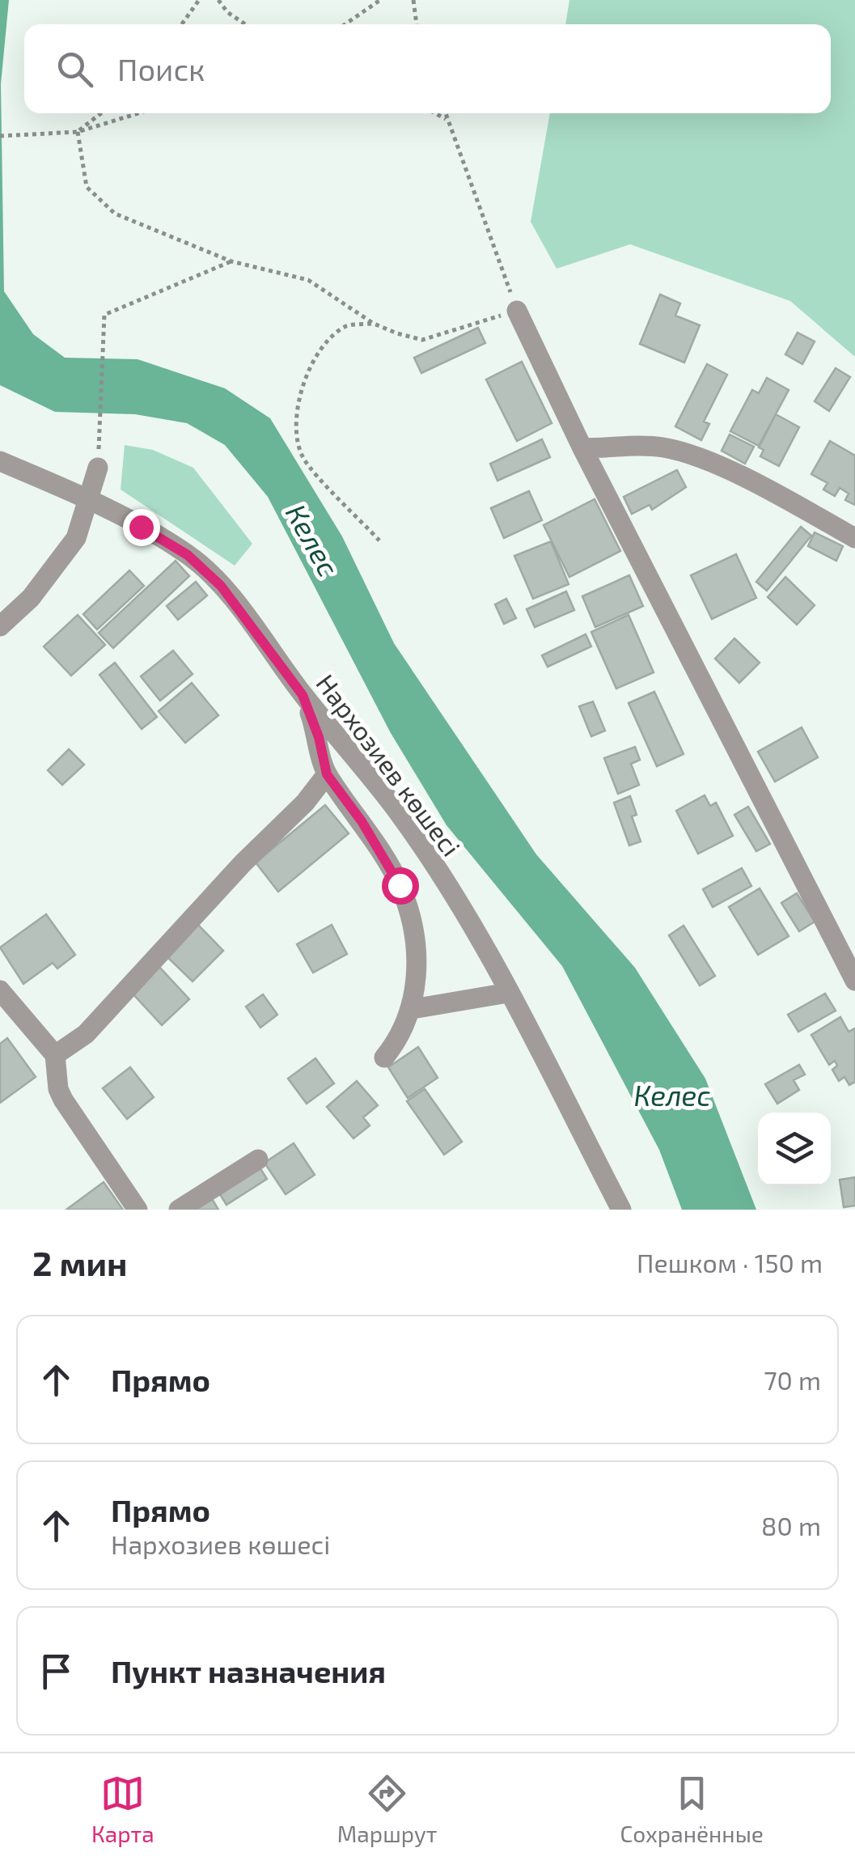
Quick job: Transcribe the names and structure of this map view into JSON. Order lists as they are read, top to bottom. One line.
{"streets":{"street":["Нархозиев көшесі"]},"water":["Келес"],"page":{"search":"Поиск","heading":["2 мин","Пешком · 150 m"],"list":[["Прямо","70 m"],["Прямо","Нархозиев көшесі","80 m"],"Пункт назначения"],"nav":["Карта","Маршрут","Сохранённые"]}}
